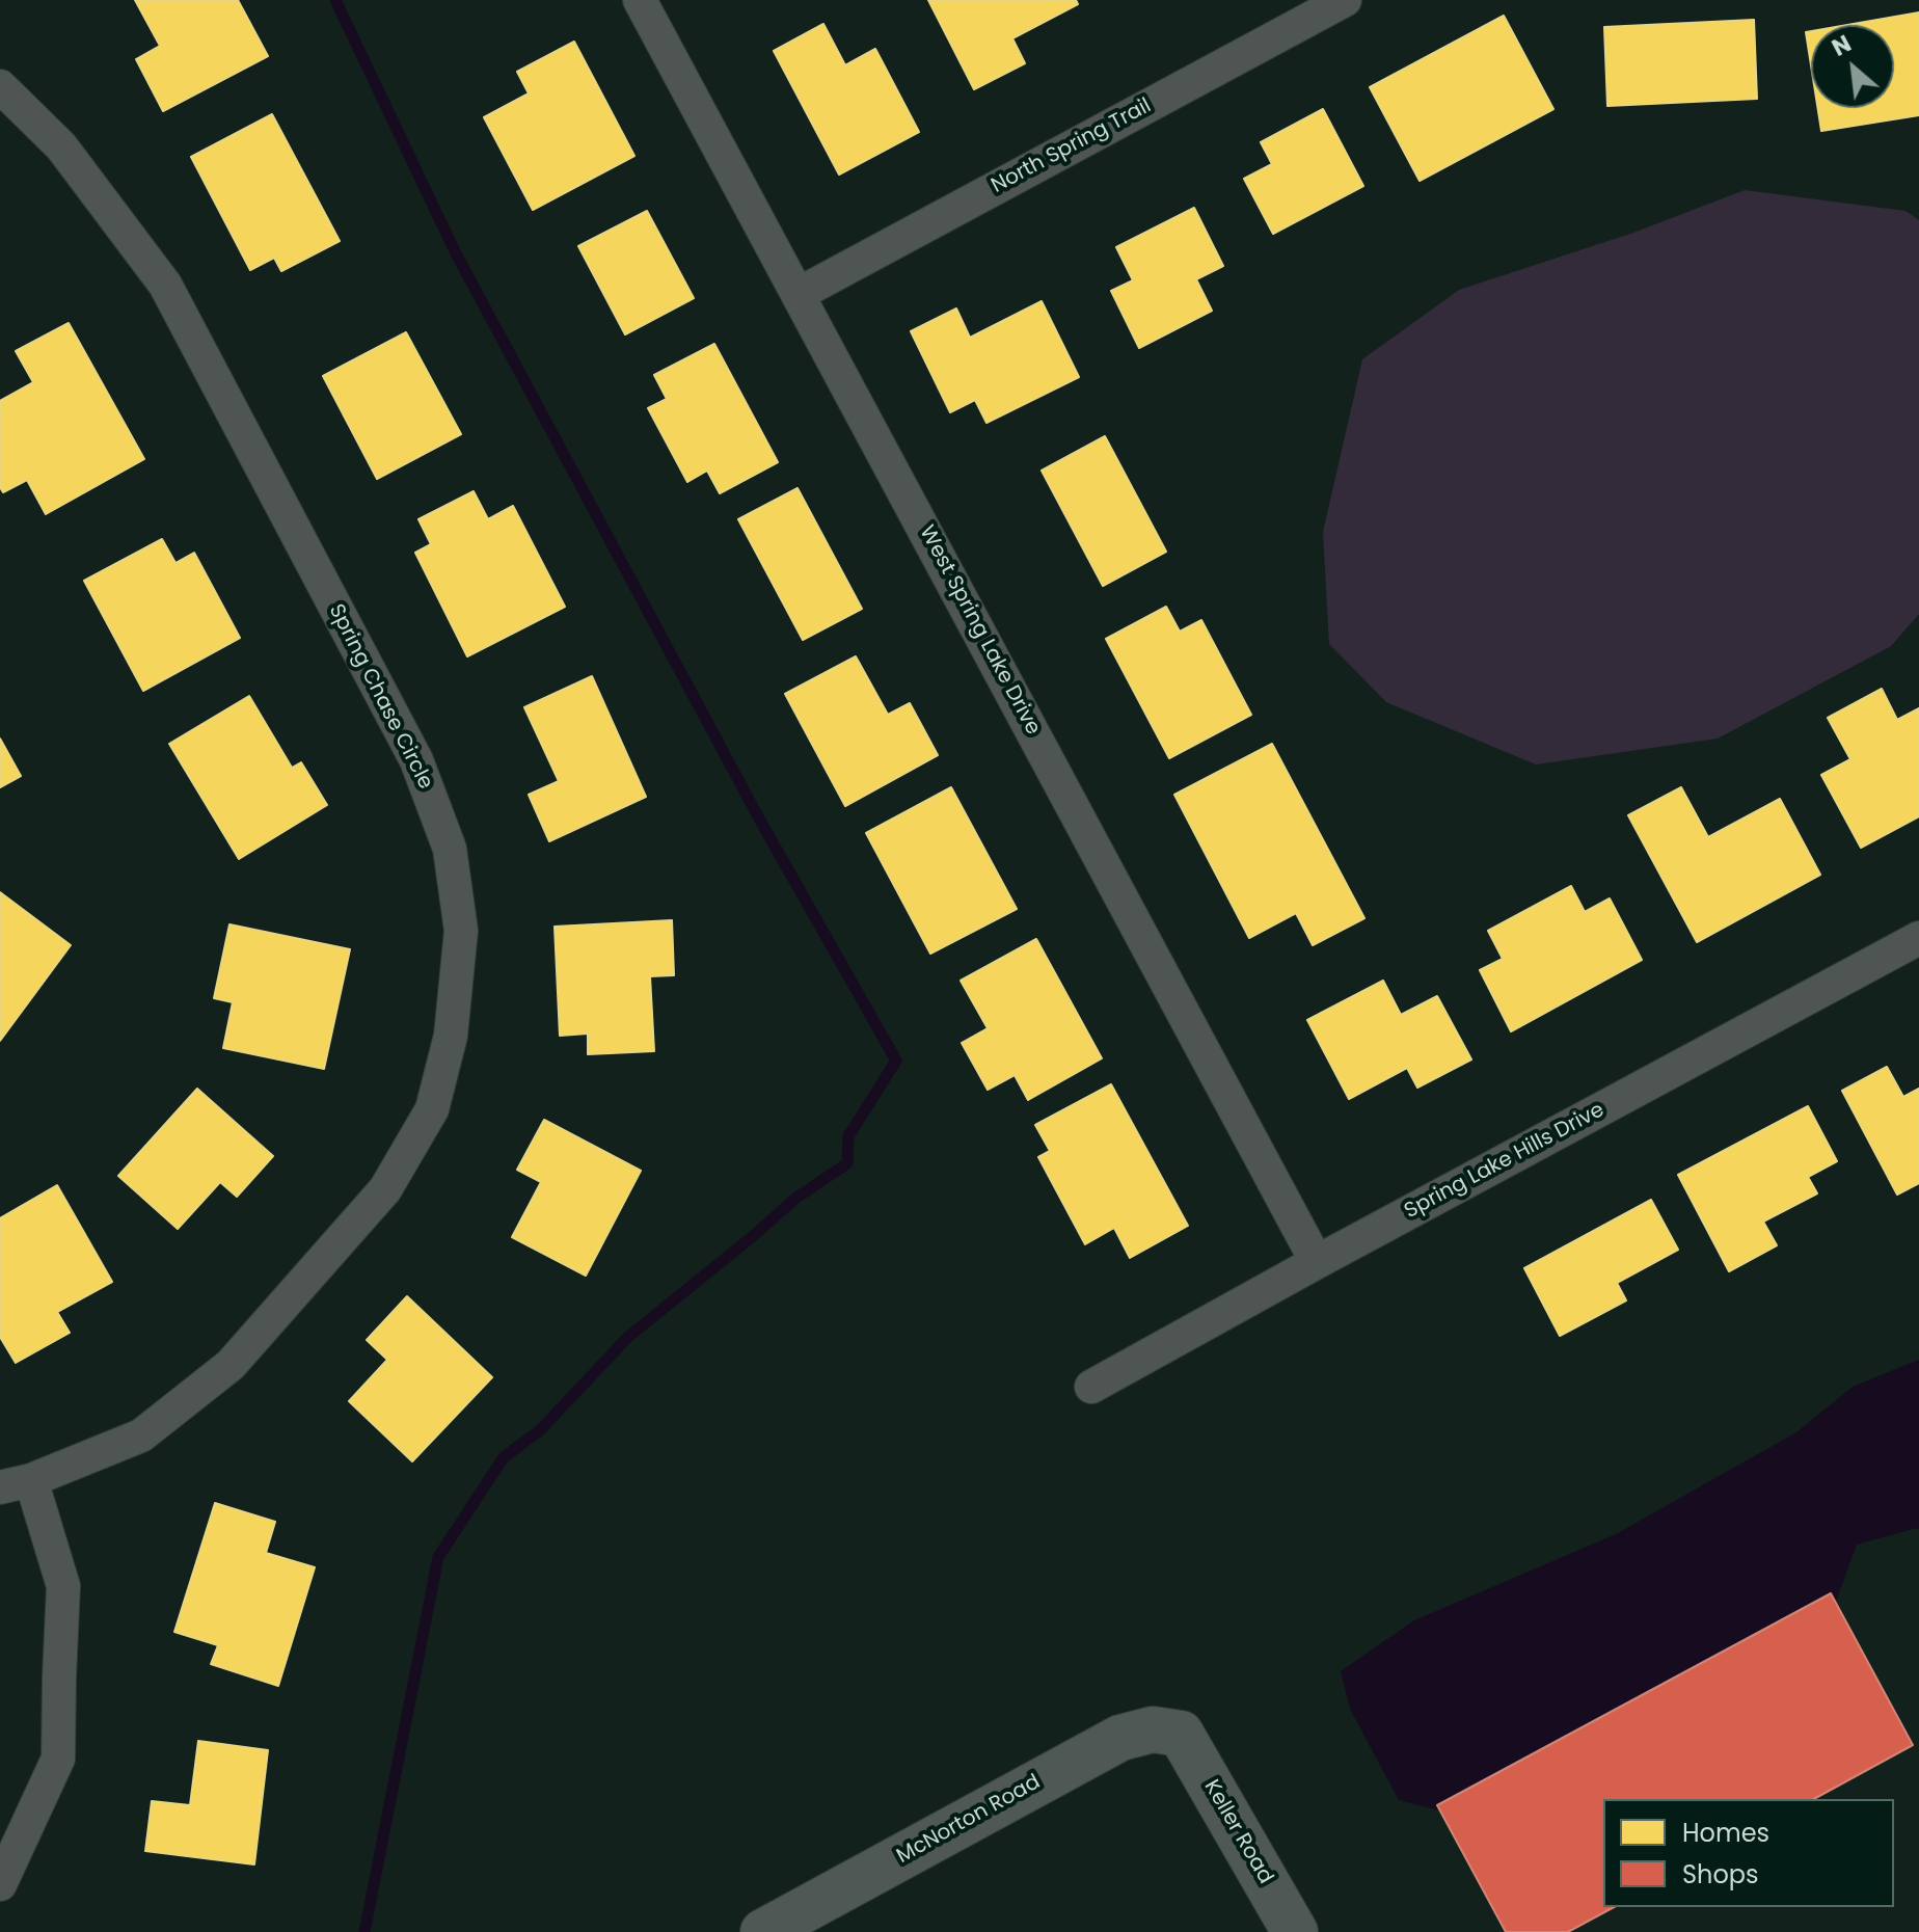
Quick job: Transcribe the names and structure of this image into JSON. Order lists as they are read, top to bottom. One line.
{"streets":{"street":["North Spring Trail","West Spring Lake Drive","Spring Chase Circle","Spring Lake Hills Drive","McNorton Road","Keller Road"]},"crossings":[["North Spring Trail","West Spring Lake Drive"],["West Spring Lake Drive","Spring Lake Hills Drive"],["McNorton Road","Keller Road"]],"legend":["Homes","Shops"],"north":"top left"}
